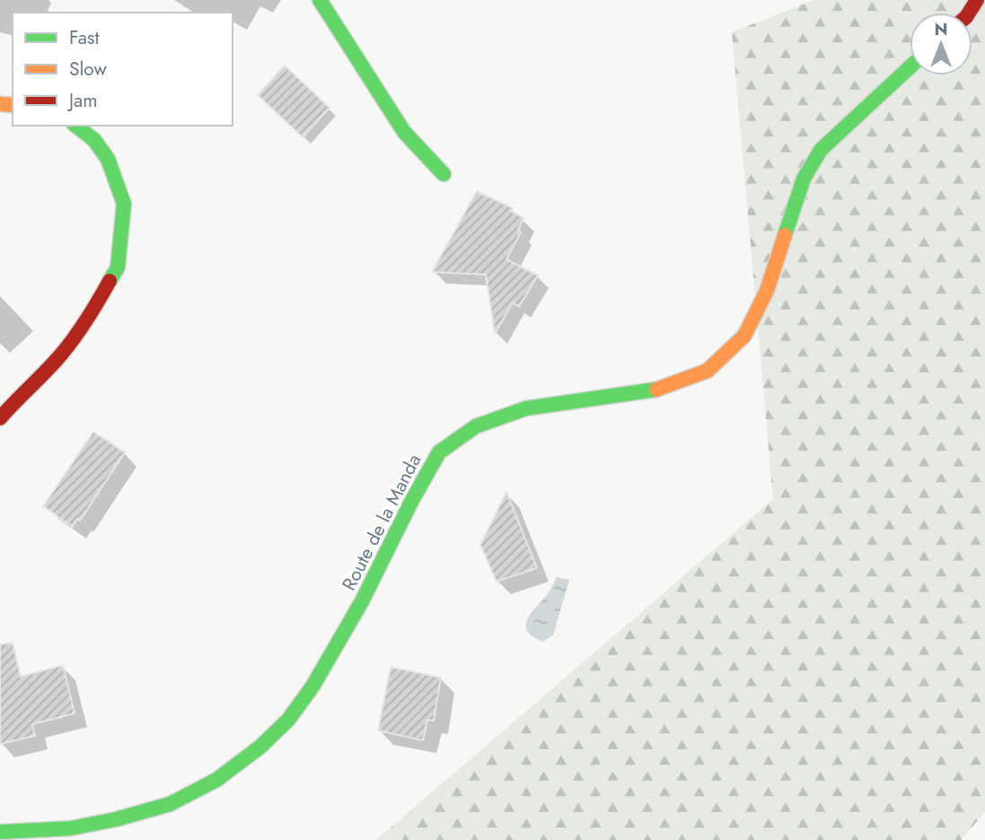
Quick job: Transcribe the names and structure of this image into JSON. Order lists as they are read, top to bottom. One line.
{"streets":{"main road":["Route de la Manda"]},"legend":["Fast","Slow","Jam"],"north":"top"}
